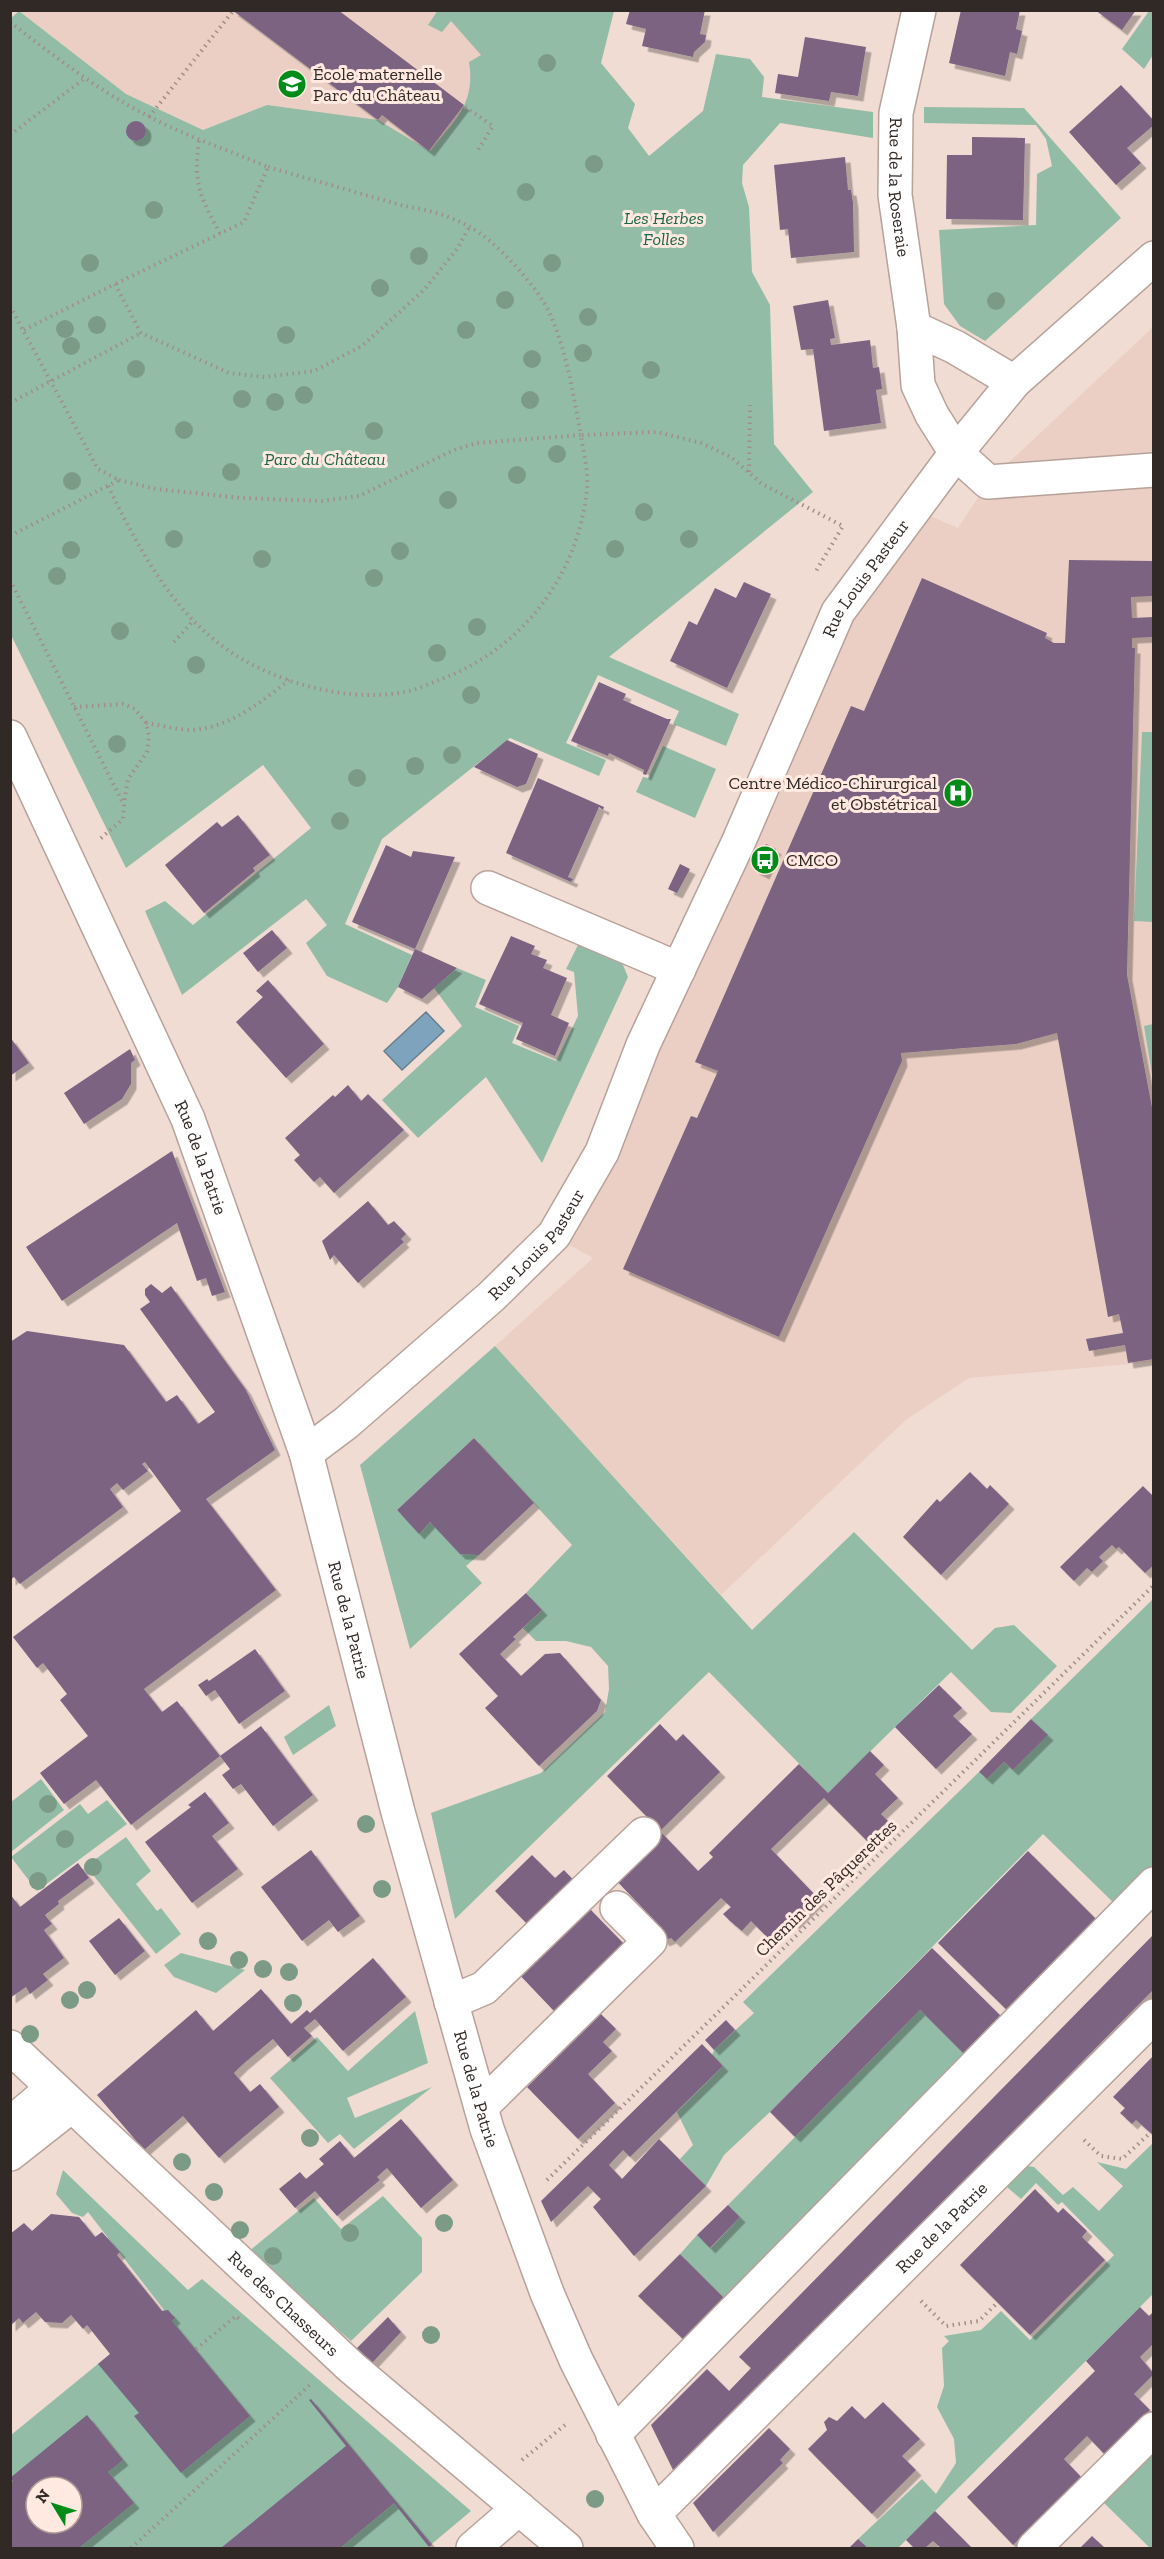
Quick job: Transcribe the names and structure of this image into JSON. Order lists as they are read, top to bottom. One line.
{"streets":{"street":["Rue de la Roseraie","Rue Louis Pasteur","Rue de la Patrie","Rue des Chasseurs"],"path":["Chemin des Pâquerettes"]},"crossings":[["Rue de la Roseraie","Rue Louis Pasteur"],["Rue Louis Pasteur","Rue de la Patrie"],["Rue de la Patrie","Chemin des Pâquerettes"]],"parks":["Les Herbes Folles","Parc du Château"],"places":{"school or university":["École maternelle Parc du Château"],"hospital":["Centre Médico-Chirurgical et Obstétrical"],"bus stop":["CMCO"]},"north":"top left"}
